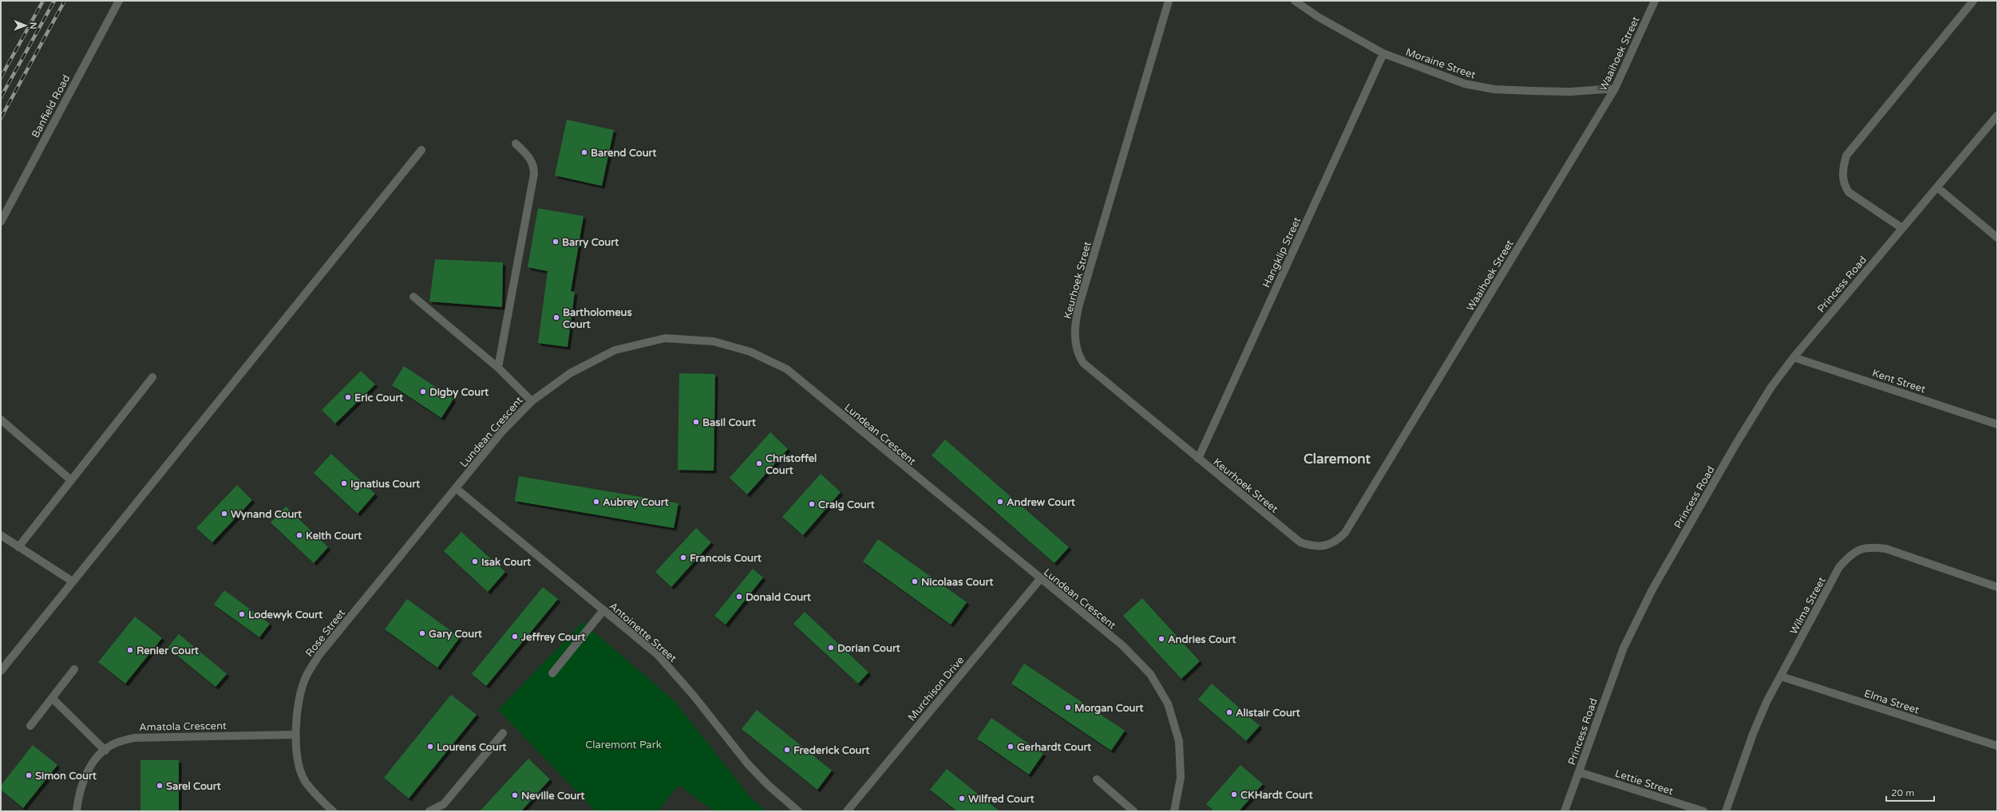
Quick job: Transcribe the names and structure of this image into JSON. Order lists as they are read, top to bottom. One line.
{"streets":{"street":["Waaihoek Street","Moraine Street","Banfield Road","Hangklip Street","Keurhoek Street","Princess Road","Kent Street","Lundean Crescent","Wilma Street","Antoinette Street","Rose Street","Murchison Drive","Elma Street","Amatola Crescent","Lettie Street"]},"crossings":[["Waaihoek Street","Moraine Street"],["Waaihoek Street","Keurhoek Street"],["Moraine Street","Hangklip Street"],["Hangklip Street","Keurhoek Street"],["Princess Road","Kent Street"],["Princess Road","Lettie Street"],["Lundean Crescent","Antoinette Street"],["Lundean Crescent","Rose Street"],["Lundean Crescent","Murchison Drive"],["Wilma Street","Elma Street"],["Antoinette Street","Rose Street"],["Rose Street","Amatola Crescent"]],"districts":["Claremont"],"parks":["Claremont Park"],"places":["Barend Court","Barry Court","Bartholomeus Court","Digby Court","Eric Court","Basil Court","Christoffel Court","Ignatius Court","Aubrey Court","Andrew Court","Craig Court","Wynand Court","Keith Court","Francois Court","Isak Court","Nicolaas Court","Donald Court","Lodewyk Court","Gary Court","Jeffrey Court","Andries Court","Dorian Court","Renier Court","Morgan Court","Alistair Court","Lourens Court","Gerhardt Court","Frederick Court","Simon Court","Sarel Court","CKHardt Court","Neville Court","Wilfred Court"],"scale_bar":"20 m","north":"right"}
